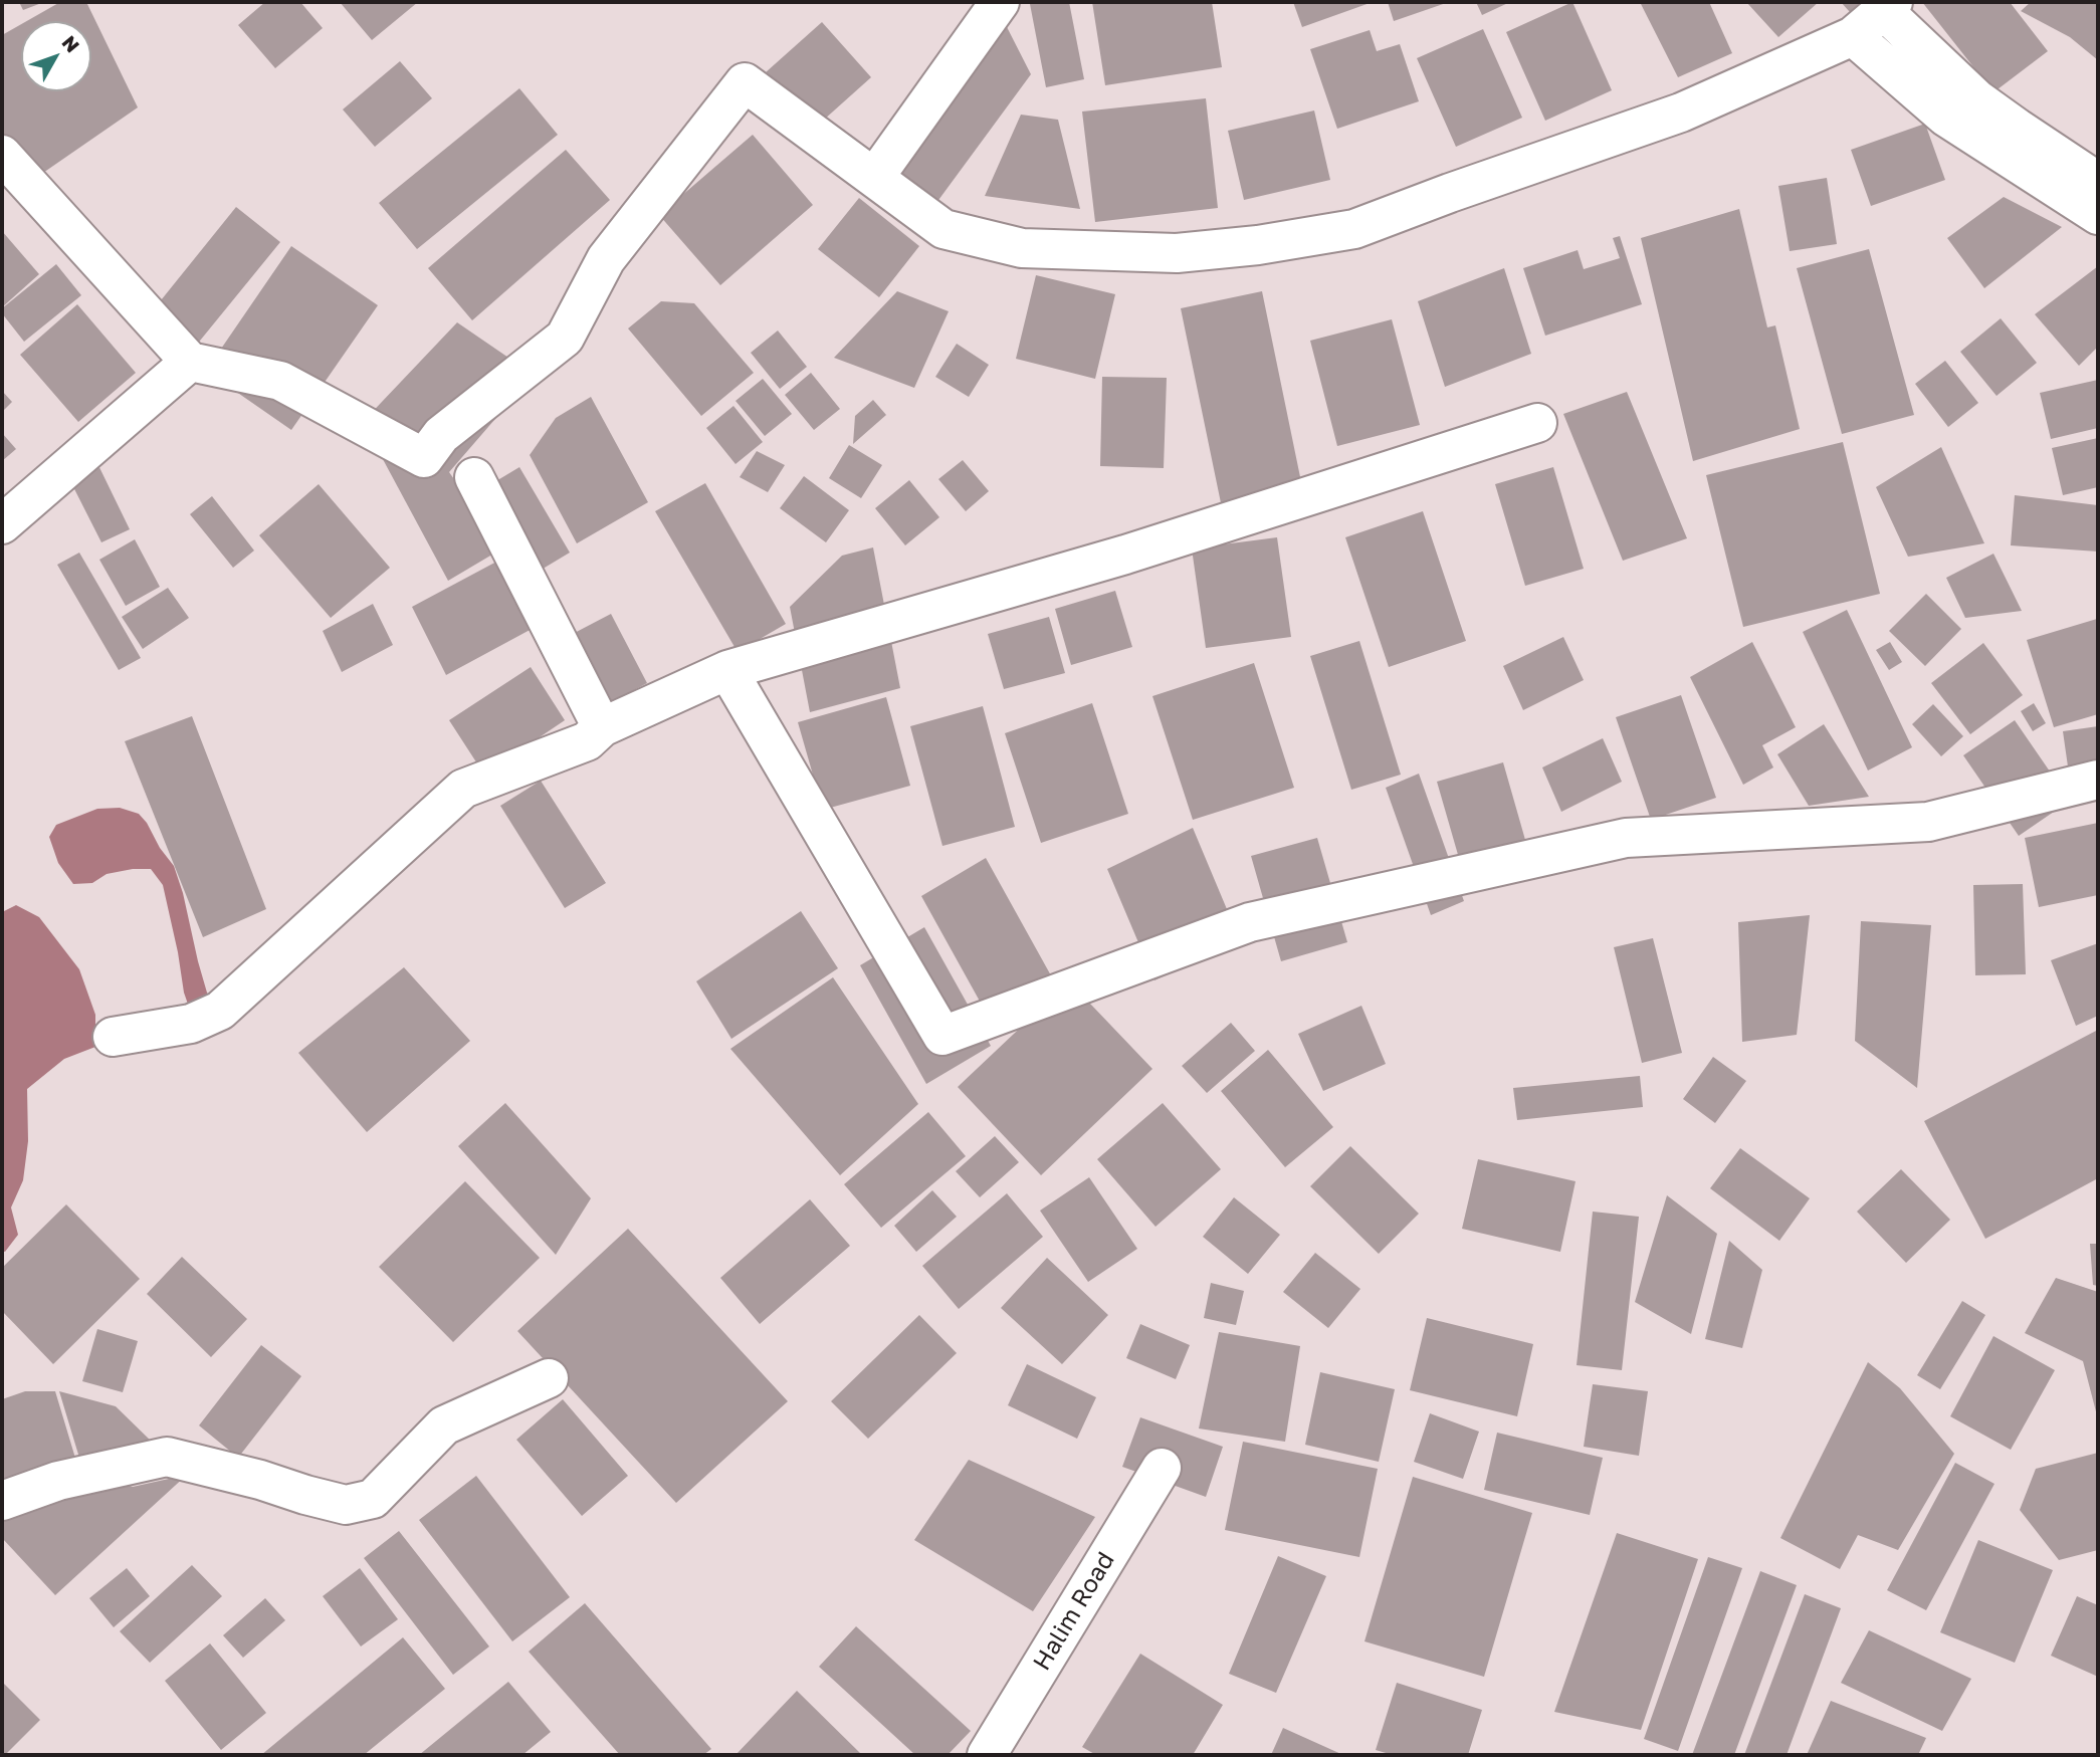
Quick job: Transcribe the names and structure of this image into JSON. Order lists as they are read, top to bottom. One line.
{"streets":{"street":["Halim Road"]},"north":"top right"}
